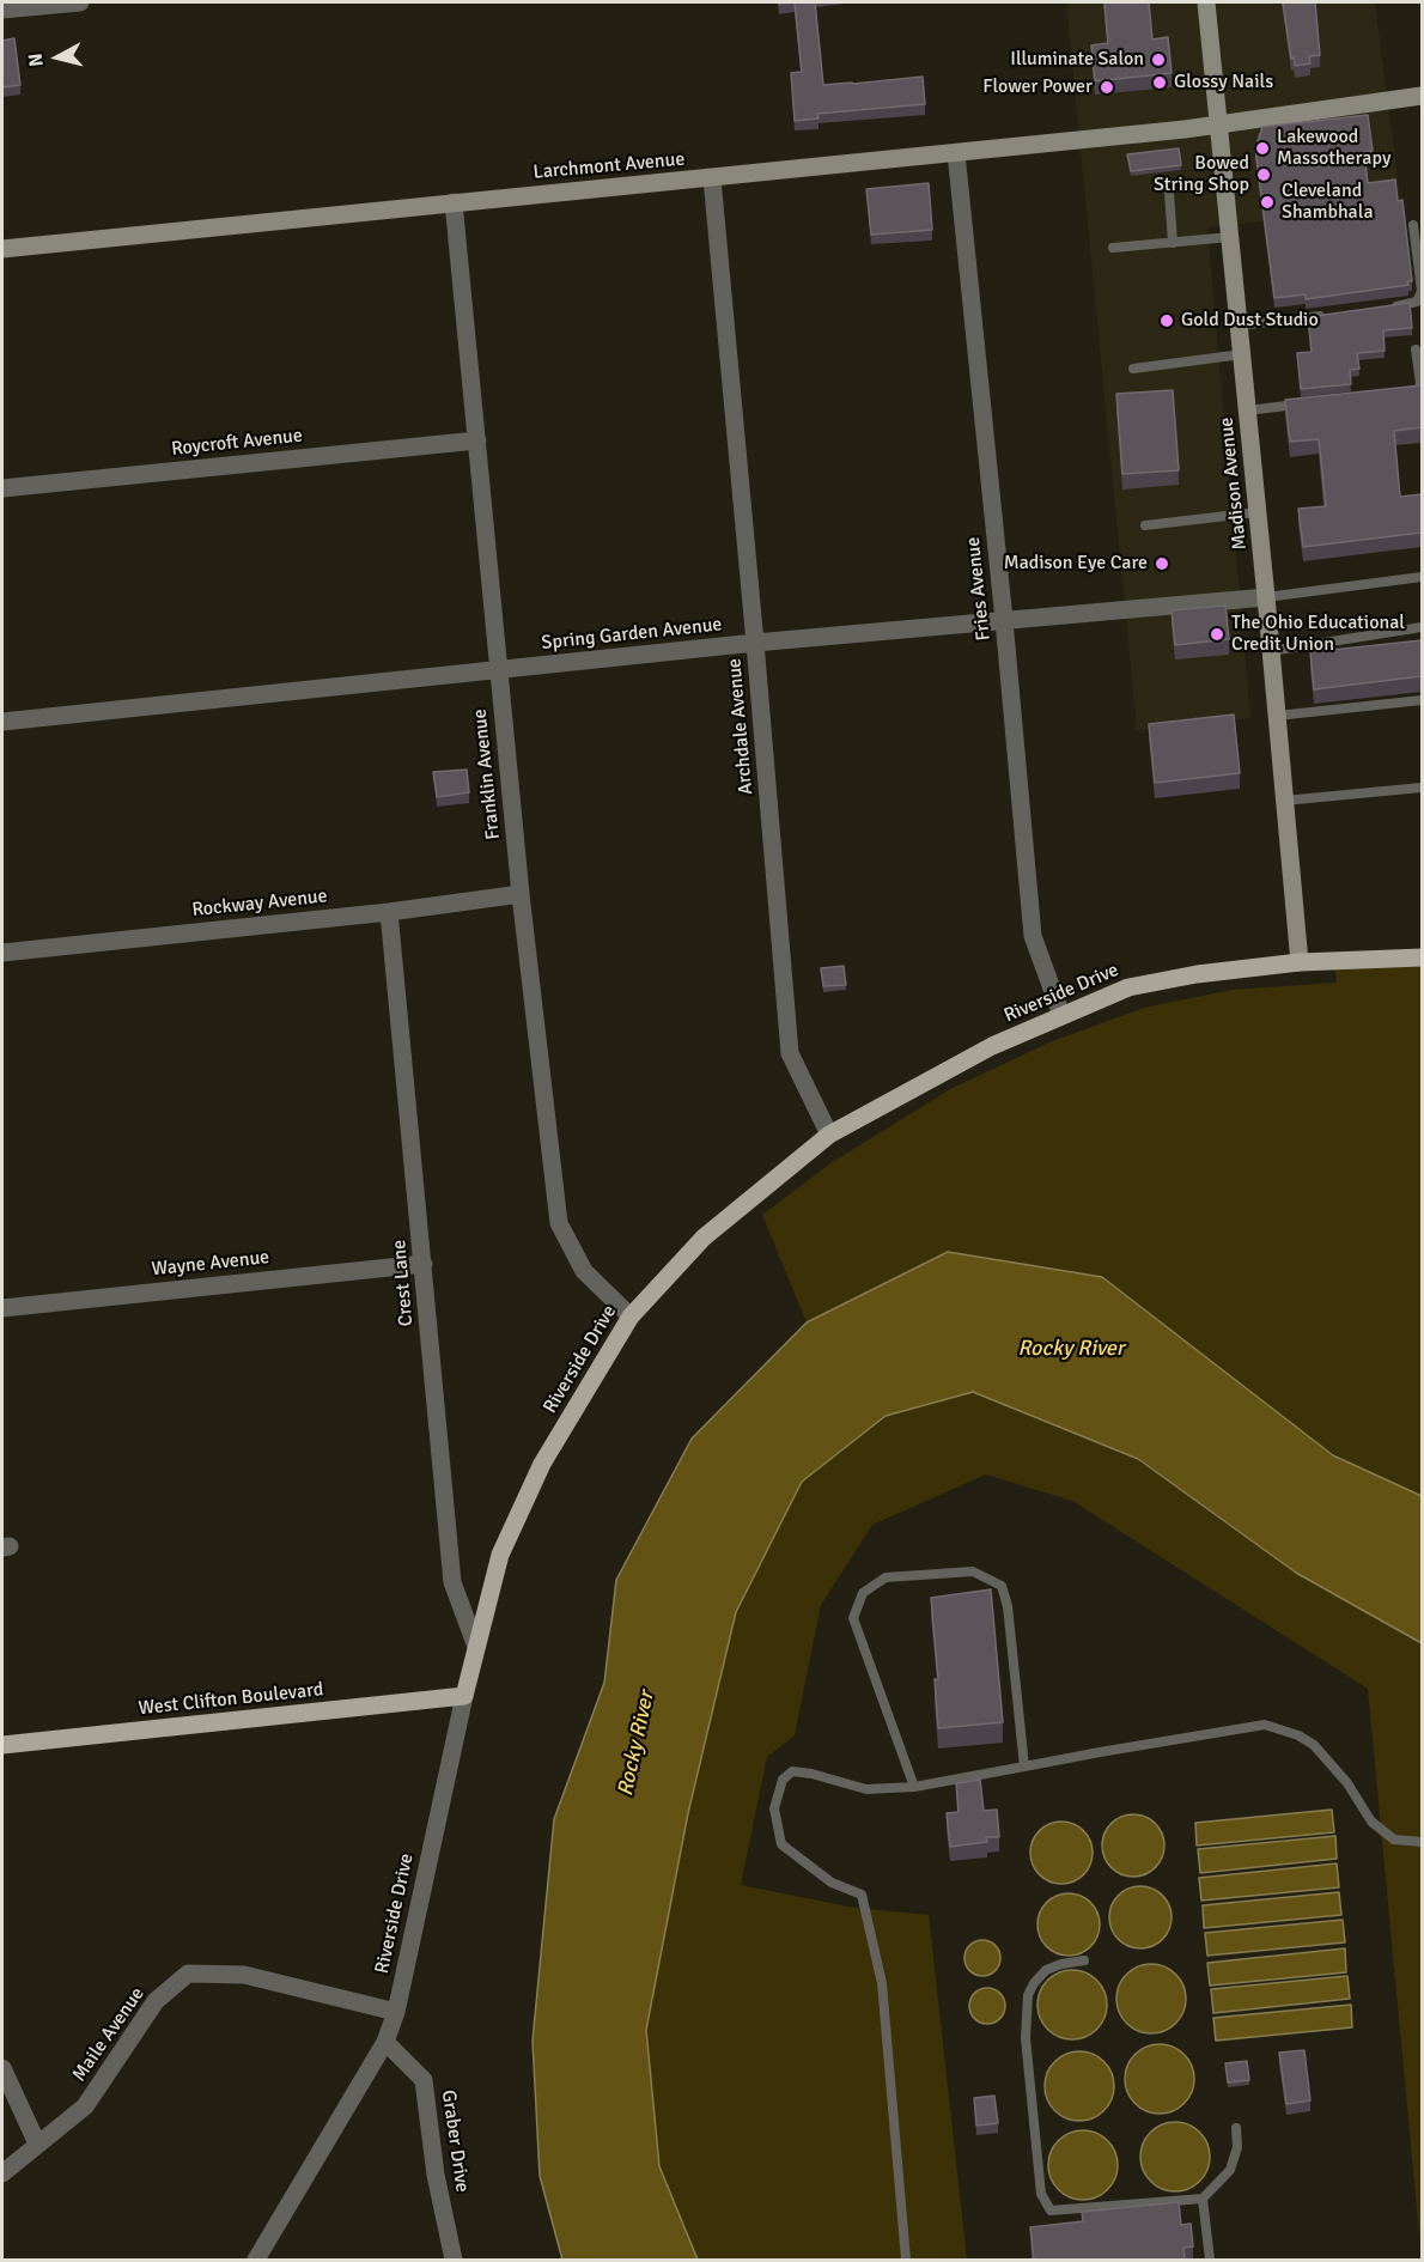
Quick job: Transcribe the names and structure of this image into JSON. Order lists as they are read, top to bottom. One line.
{"streets":{"main road":["Riverside Drive","West Clifton Boulevard"],"street":["Larchmont Avenue","Roycroft Avenue","Madison Avenue","Fries Avenue","Spring Garden Avenue","Archdale Avenue","Franklin Avenue","Rockway Avenue","Wayne Avenue","Crest Lane","Maile Avenue","Graber Drive"]},"crossings":[["Larchmont Avenue","Madison Avenue"],["Larchmont Avenue","Fries Avenue"],["Larchmont Avenue","Archdale Avenue"],["Larchmont Avenue","Franklin Avenue"],["Roycroft Avenue","Franklin Avenue"],["Madison Avenue","Spring Garden Avenue"],["Madison Avenue","Riverside Drive"],["Fries Avenue","Spring Garden Avenue"],["Fries Avenue","Riverside Drive"],["Spring Garden Avenue","Archdale Avenue"],["Spring Garden Avenue","Franklin Avenue"],["Archdale Avenue","Riverside Drive"],["Franklin Avenue","Rockway Avenue"],["Franklin Avenue","Riverside Drive"],["Rockway Avenue","Crest Lane"],["Riverside Drive","Crest Lane"],["Riverside Drive","West Clifton Boulevard"],["Riverside Drive","Maile Avenue"],["Riverside Drive","Graber Drive"],["Wayne Avenue","Crest Lane"]],"water":["Rocky River"],"places":["Illuminate Salon","Glossy Nails","Flower Power","Lakewood Massotherapy","Bowed String Shop","Cleveland Shambhala","Gold Dust Studio","Madison Eye Care","The Ohio Educational Credit Union"],"north":"left"}
